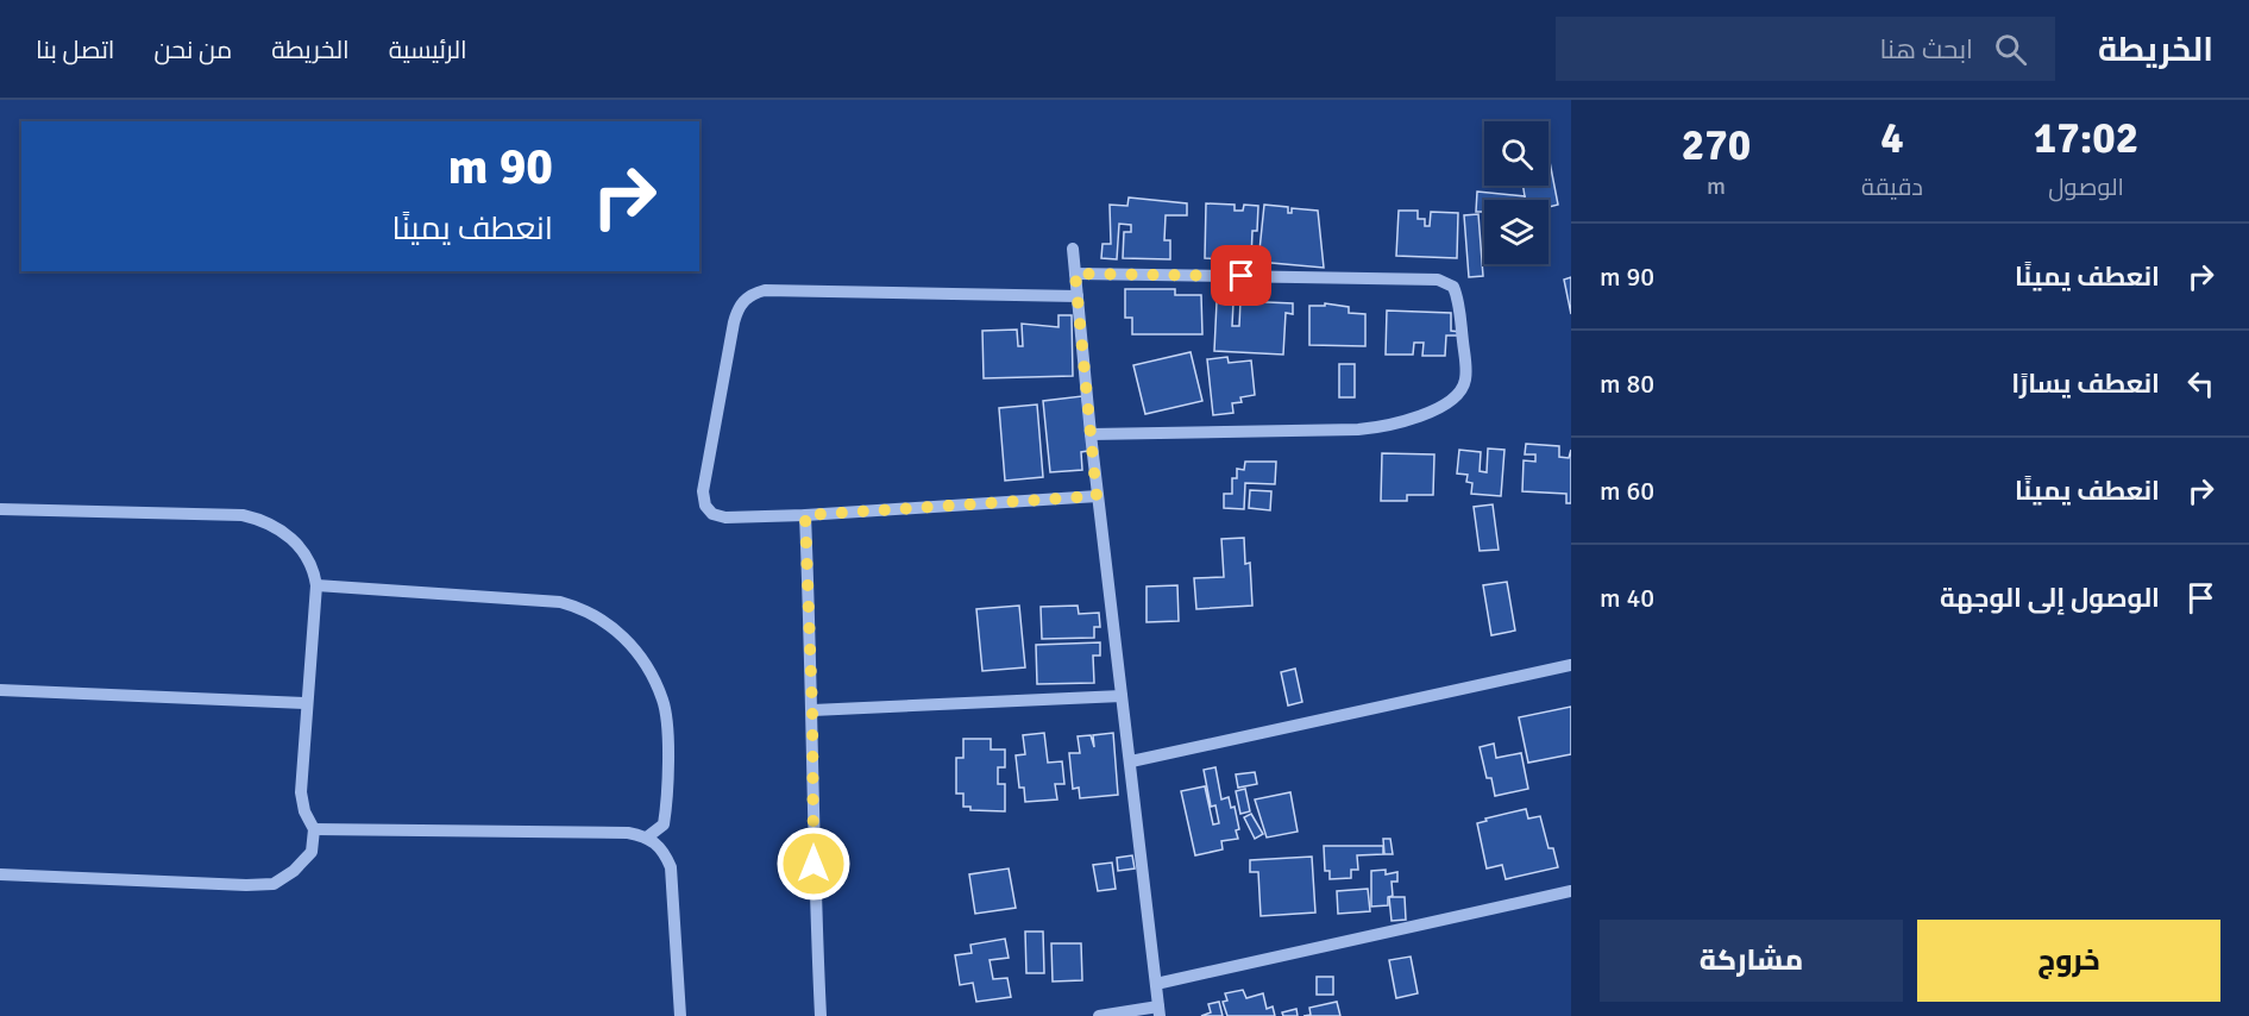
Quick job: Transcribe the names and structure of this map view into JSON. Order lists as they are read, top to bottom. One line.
{"page":{"header":"الخريطة","search":"ابحث هنا","nav":["الرئيسية","الخريطة","من نحن","اتصل بنا"],"eta":["17:02","الوصول","4","دقيقة","270","m"],"turn":["90 m","انعطف يمينًا"],"list":[{"name":"انعطف يمينًا","value":"90 m"},{"name":"انعطف يسارًا","value":"80 m"},{"name":"انعطف يمينًا","value":"60 m"},{"name":"الوصول إلى الوجهة","value":"40 m"}],"buttons":["خروج","مشاركة"]}}
